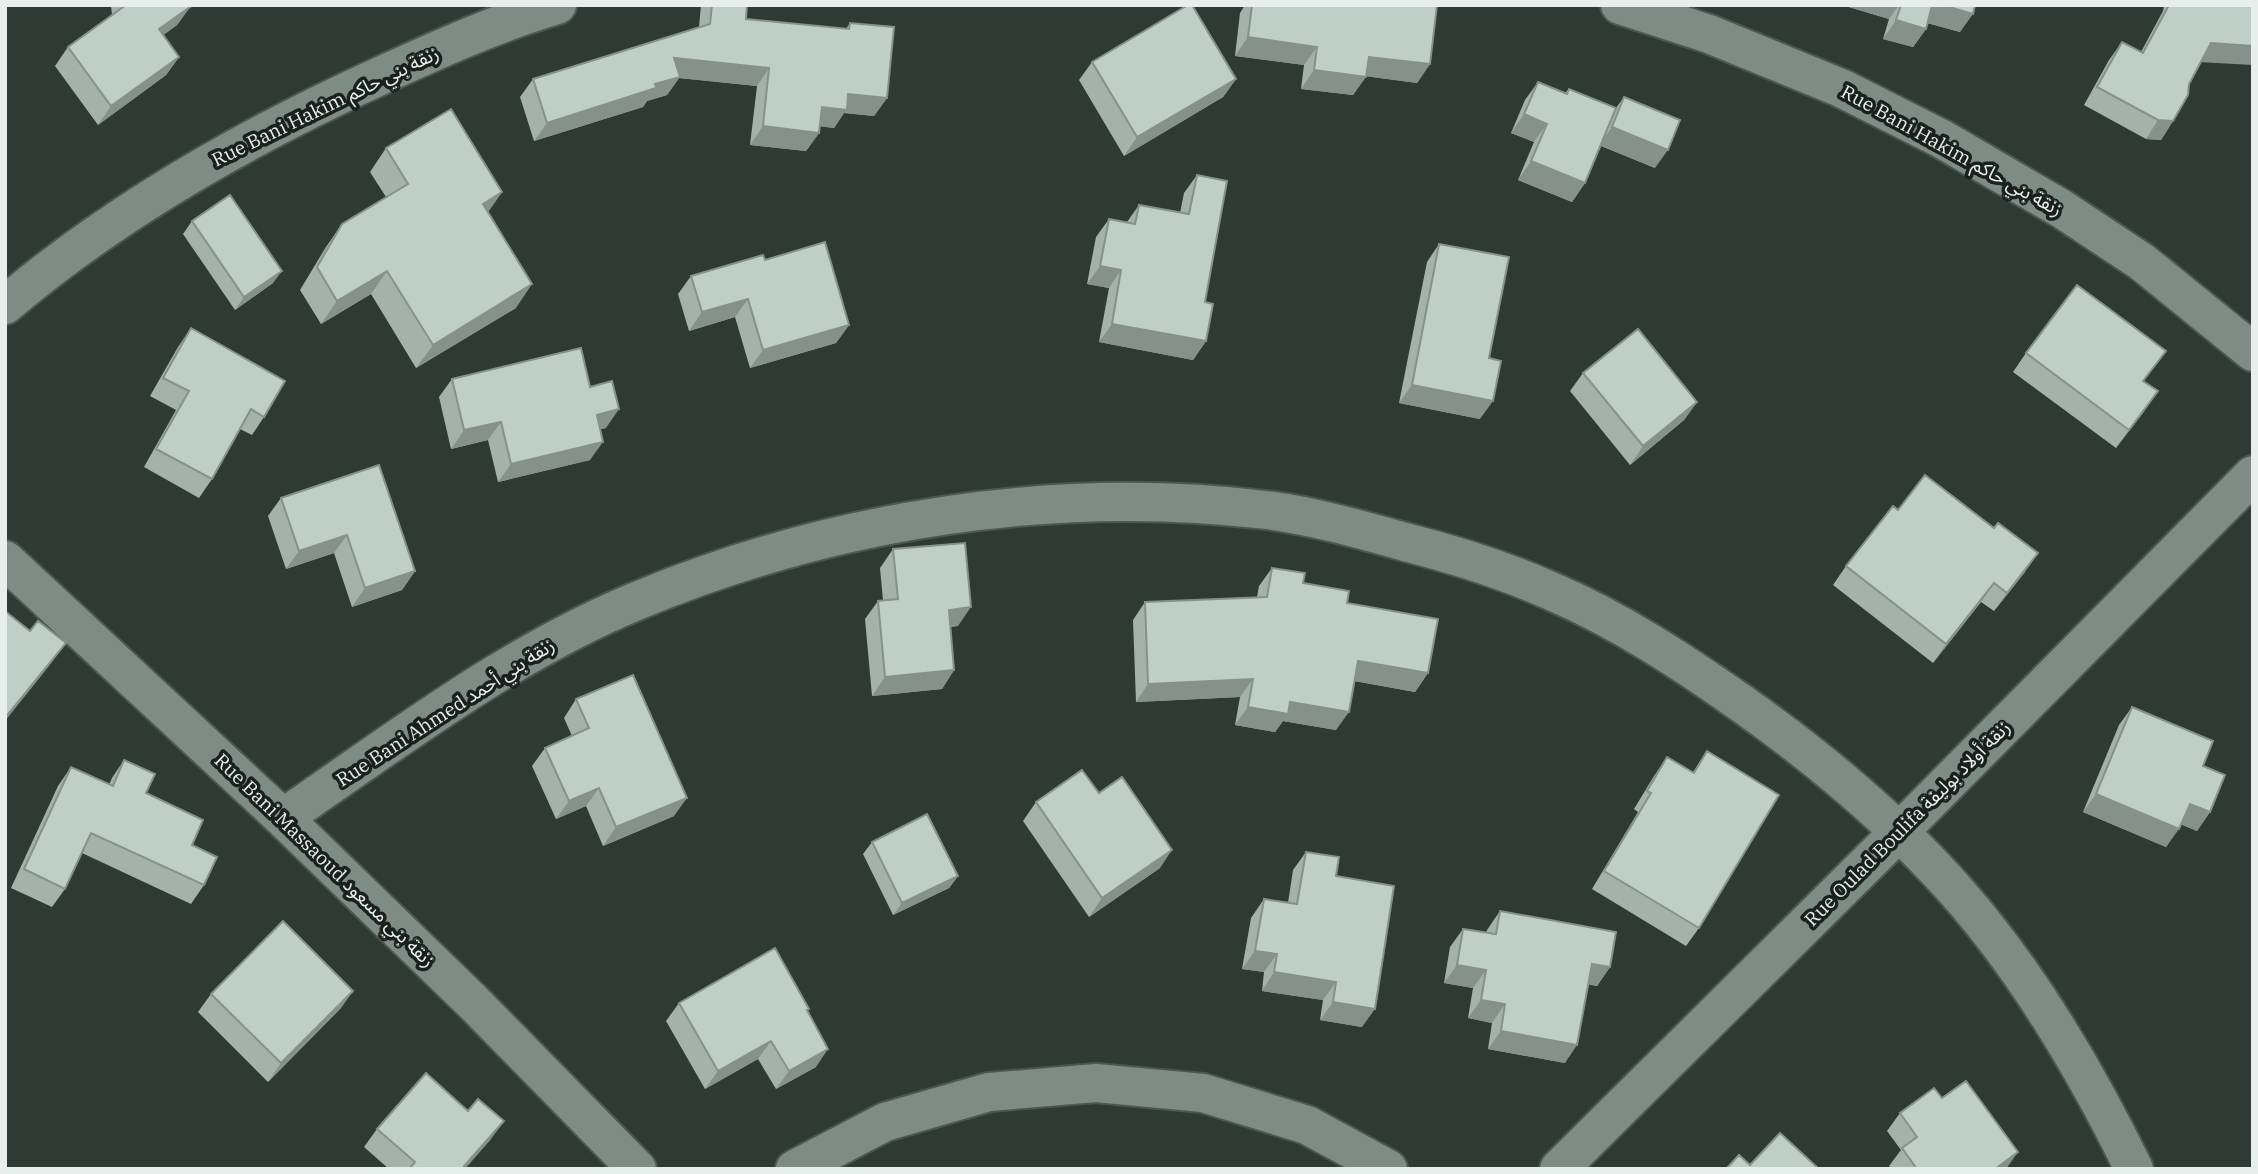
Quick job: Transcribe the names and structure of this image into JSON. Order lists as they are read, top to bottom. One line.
{"streets":{"street":["Rue Bani Hakim زنقة بني حاكم","Rue Bani Ahmed زنقة بني أحمد","Rue Oulad Boulifa زنقة أولاد بوليفة","Rue Bani Massaoud زنقة بني مسعود"]},"crossings":[["Rue Bani Ahmed زنقة بني أحمد","Rue Oulad Boulifa زنقة أولاد بوليفة"],["Rue Bani Ahmed زنقة بني أحمد","Rue Bani Massaoud زنقة بني مسعود"]]}
